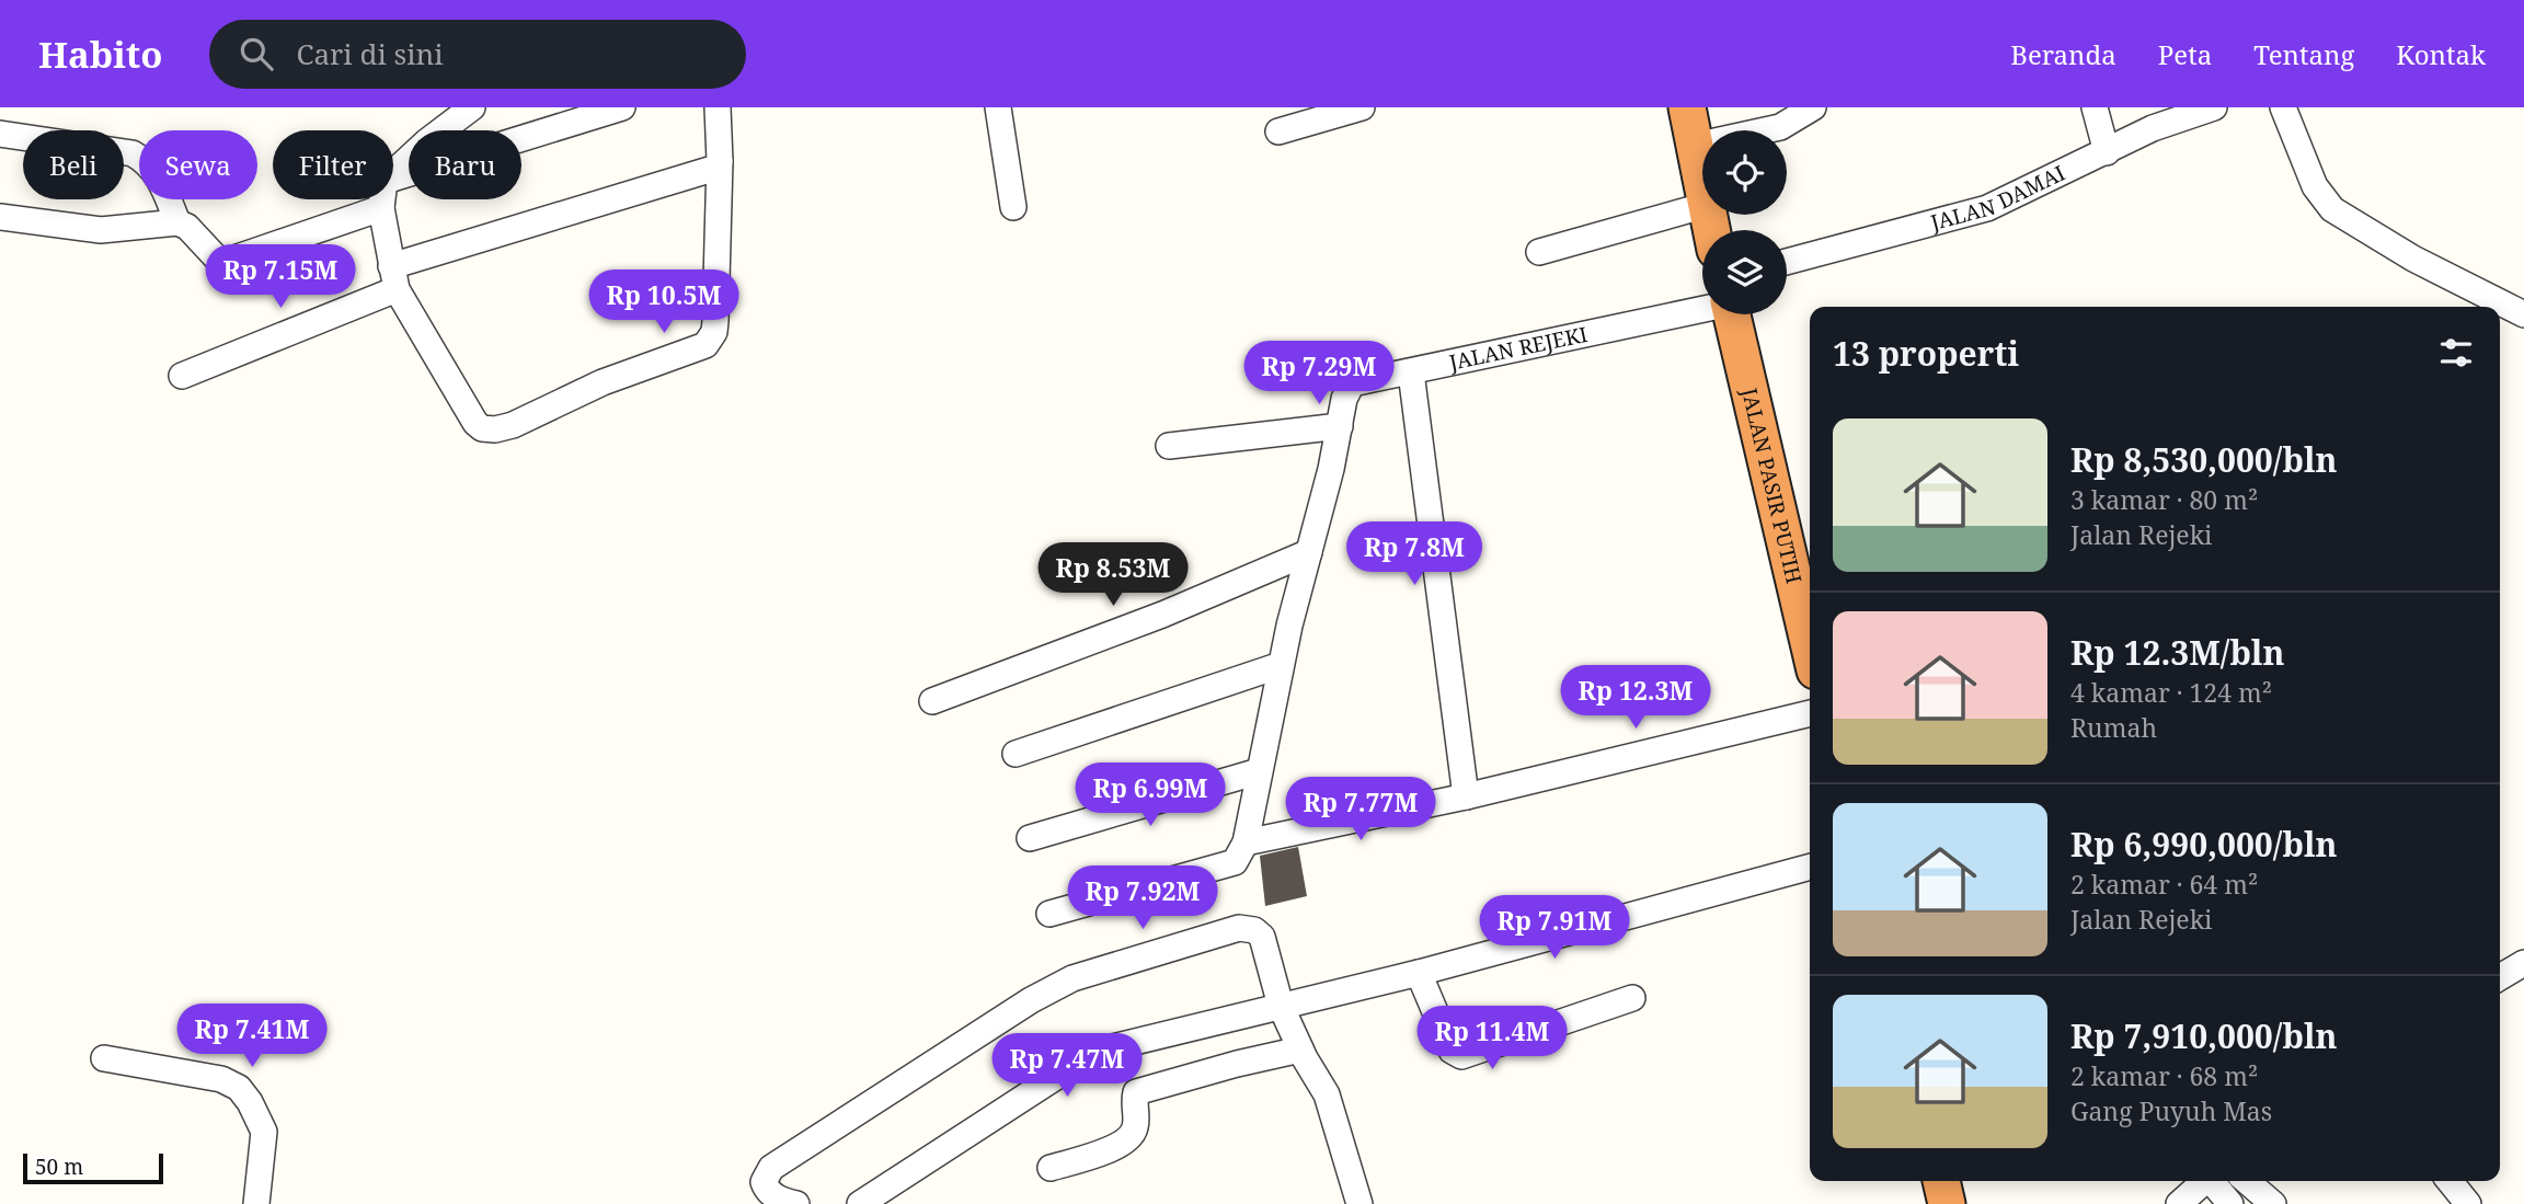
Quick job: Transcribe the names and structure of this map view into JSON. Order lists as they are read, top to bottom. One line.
{"streets":{"highway":["JALAN PASIR PUTIH"],"street":["JALAN DAMAI","JALAN REJEKI"]},"scale_bar":"50 m","page":{"header":"Habito","search":"Cari di sini","nav":["Beranda","Peta","Tentang","Kontak"],"chip":["Beli","Sewa","Filter","Baru"],"price":["Rp 7.15M","Rp 10.5M","Rp 7.29M","Rp 7.8M","Rp 8.53M","Rp 12.3M","Rp 6.99M","Rp 7.77M","Rp 7.92M","Rp 7.91M","Rp 7.41M","Rp 11.4M","Rp 7.47M"],"heading":"13 properti","list":[{"name":"Rp 8,530,000/bln","note":"3 kamar · 80 m² · Jalan Rejeki"},{"name":"Rp 12.3M/bln","note":"4 kamar · 124 m² · Rumah"},{"name":"Rp 6,990,000/bln","note":"2 kamar · 64 m² · Jalan Rejeki"},{"name":"Rp 7,910,000/bln","note":"2 kamar · 68 m² · Gang Puyuh Mas"}],"scale":"50 m"}}
